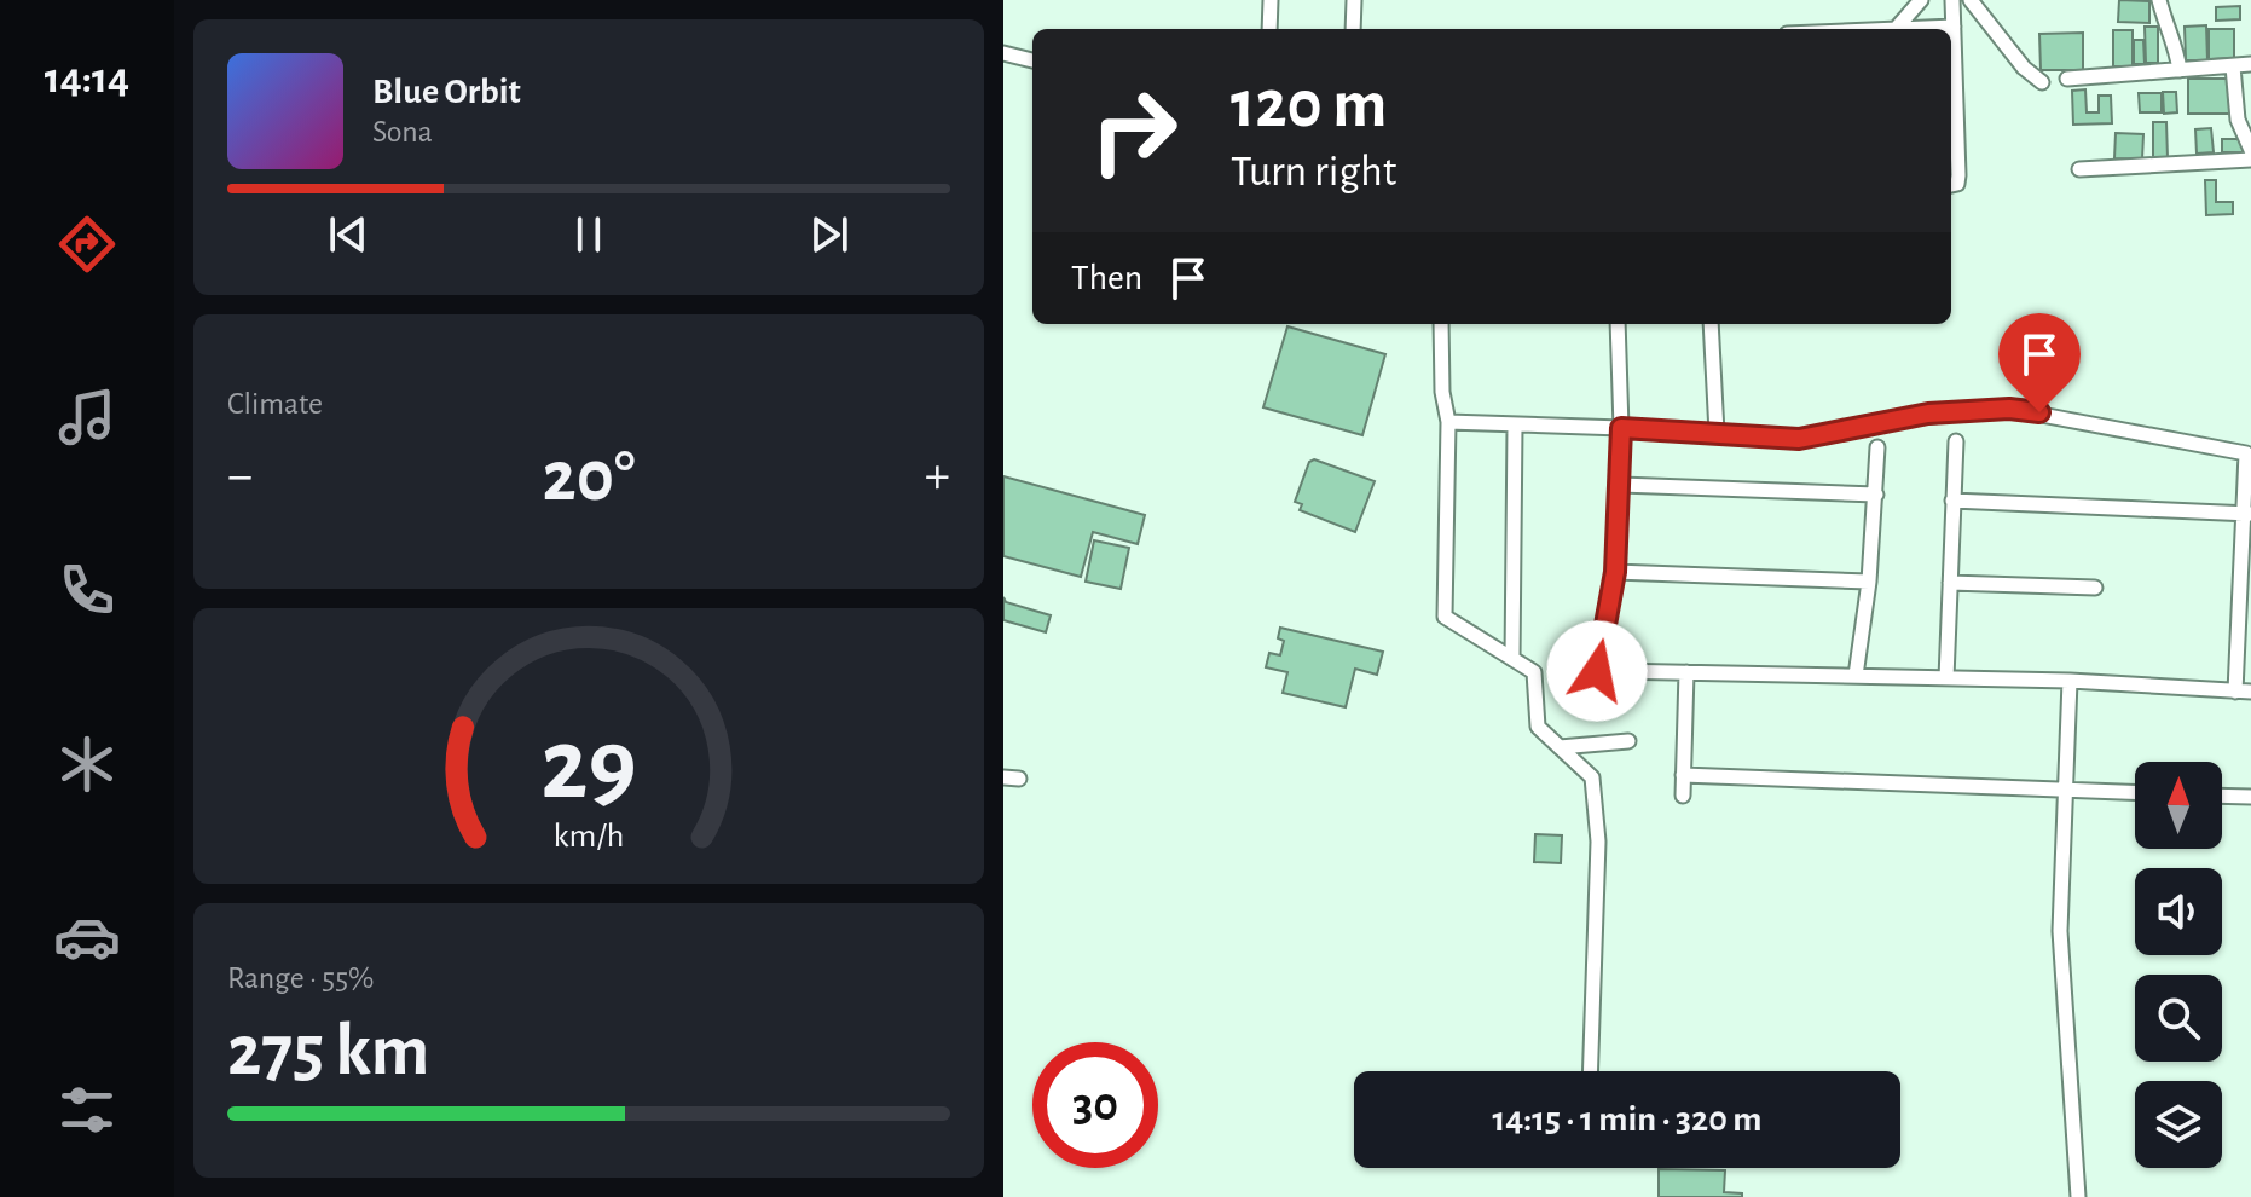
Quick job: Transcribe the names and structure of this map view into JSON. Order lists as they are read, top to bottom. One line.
{"north":"top","page":{"tabs":"14:14","turn":["120 m","Turn right"],"song":["Blue Orbit","Sona"],"then":"Then","tile":["Climate",["Range · 55%","275 km"]],"heat":["−","20°","+"],"limit":"30","trip":"14:15 · 1 min · 320 m","gauge":["29","km/h"]}}
